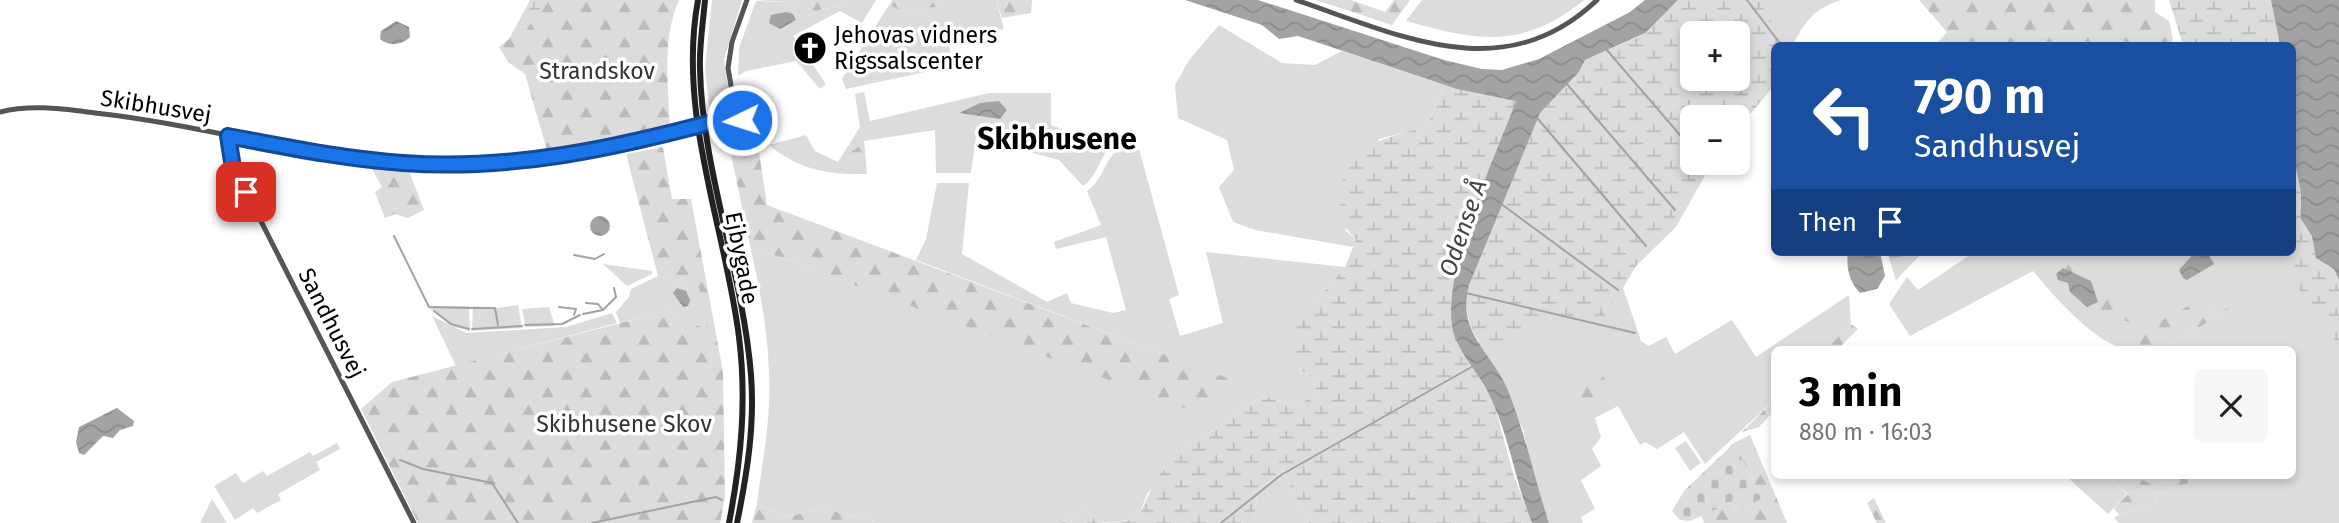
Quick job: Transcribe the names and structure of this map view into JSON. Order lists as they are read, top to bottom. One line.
{"streets":{"main road":["Ejbygade"],"street":["Skibhusvej","Sandhusvej"]},"crossings":[["Skibhusvej","Sandhusvej"]],"districts":["Skibhusene"],"water":["Odense Å"],"parks":["Strandskov","Skibhusene Skov"],"places":{"church":["Jehovas vidners Rigssalscenter"]},"page":{"map_buttons":["+","−"],"turn":["790 m","Sandhusvej"],"then":"Then","heading":["3 min","880 m · 16:03"]}}
